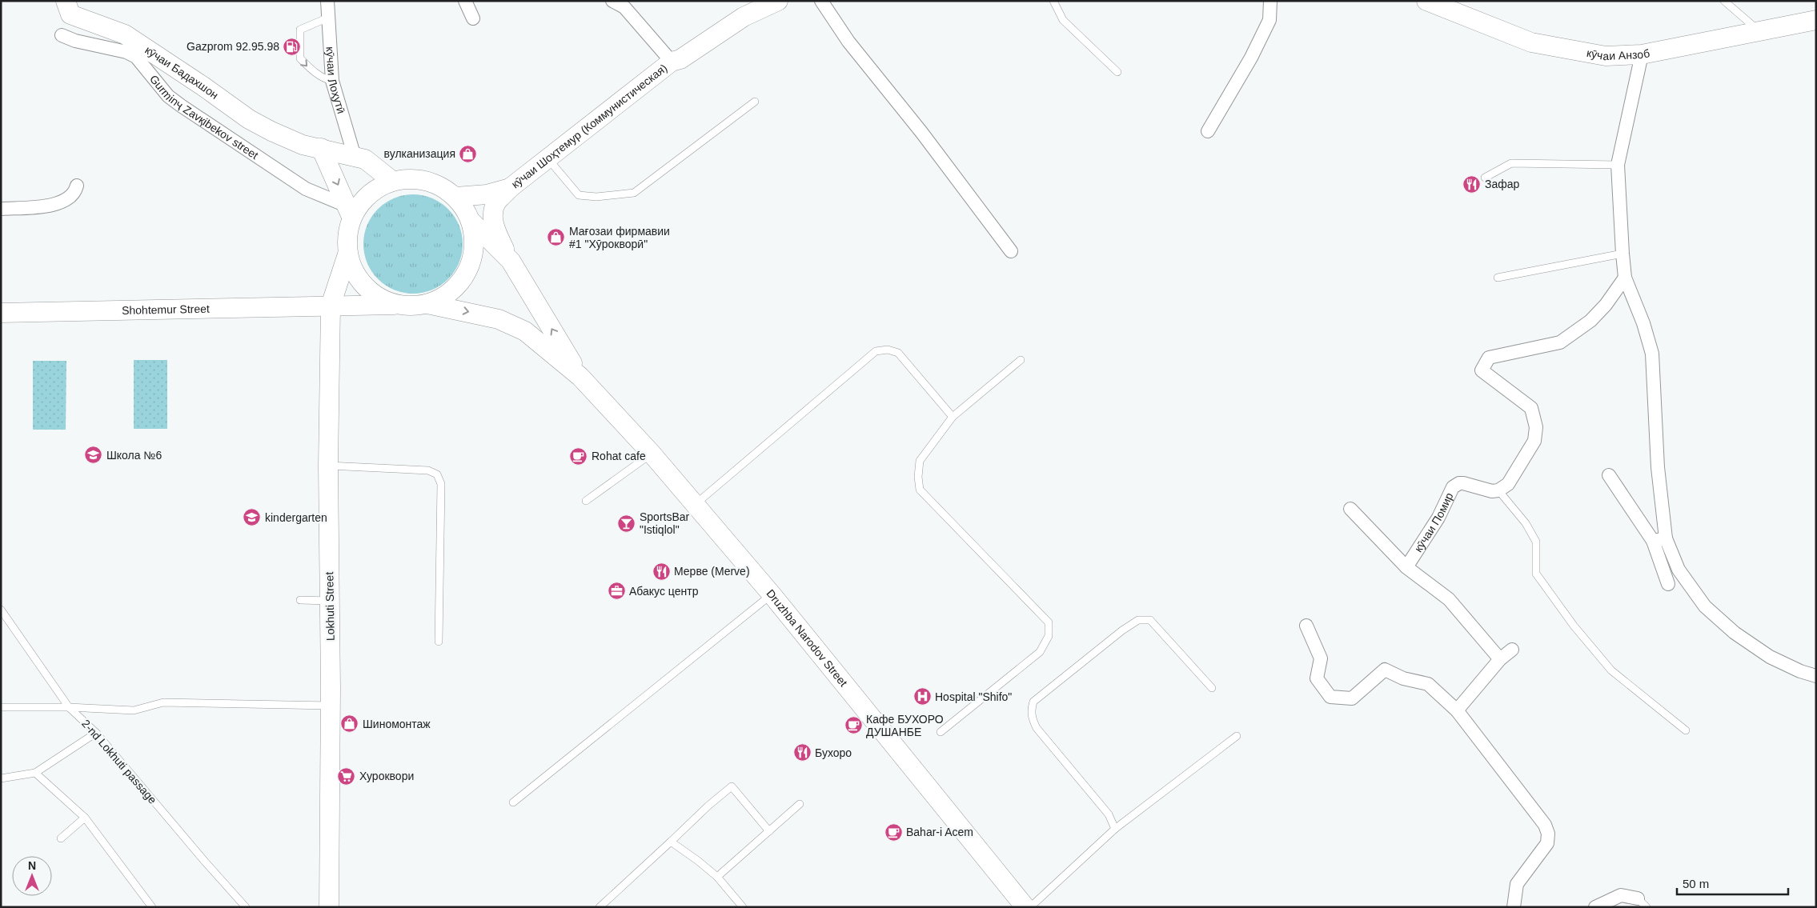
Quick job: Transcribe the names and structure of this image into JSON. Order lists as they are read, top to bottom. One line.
{"streets":{"main road":["кӯчаи Анзоб","кӯчаи Бадахшон","кӯчаи Шоҳтемур (Коммунистическая)","Shohtemur Street","Lokhuti Street","Druzhba Narodov Street"],"street":["кӯчаи Лоҳутӣ","Gurminҷ Zavқibekov street","кӯчаи Помир"],"lane":["2-nd Lokhuti passage"]},"crossings":[["Gurminҷ Zavқibekov street","кӯчаи Шоҳтемур (Коммунистическая)"],["Gurminҷ Zavқibekov street","Shohtemur Street"],["Gurminҷ Zavқibekov street","Lokhuti Street"],["кӯчаи Шоҳтемур (Коммунистическая)","Shohtemur Street"],["кӯчаи Шоҳтемур (Коммунистическая)","Lokhuti Street"],["Shohtemur Street","Lokhuti Street"]],"places":{"fuel station":["Gazprom 92.95.98"],"shop":["вулканизация","Мағозаи фирмавии #1 \"Хӯрокворӣ\"","Шиномонтаж"],"restaurant":["Зафар","Мерве (Merve)","Бухоро"],"school or university":["Школа №6","kindergarten"],"cafe":["Rohat cafe","Кафе БУХОРО ДУШАНБЕ","Bahar-i Acem"],"bar":["SportsBar \"Istiqlol\""],"office":["Абакус центр"],"hospital":["Hospital \"Shifo\""],"supermarket":["Хуроквори"]},"scale_bar":"50 m","north":"top"}
